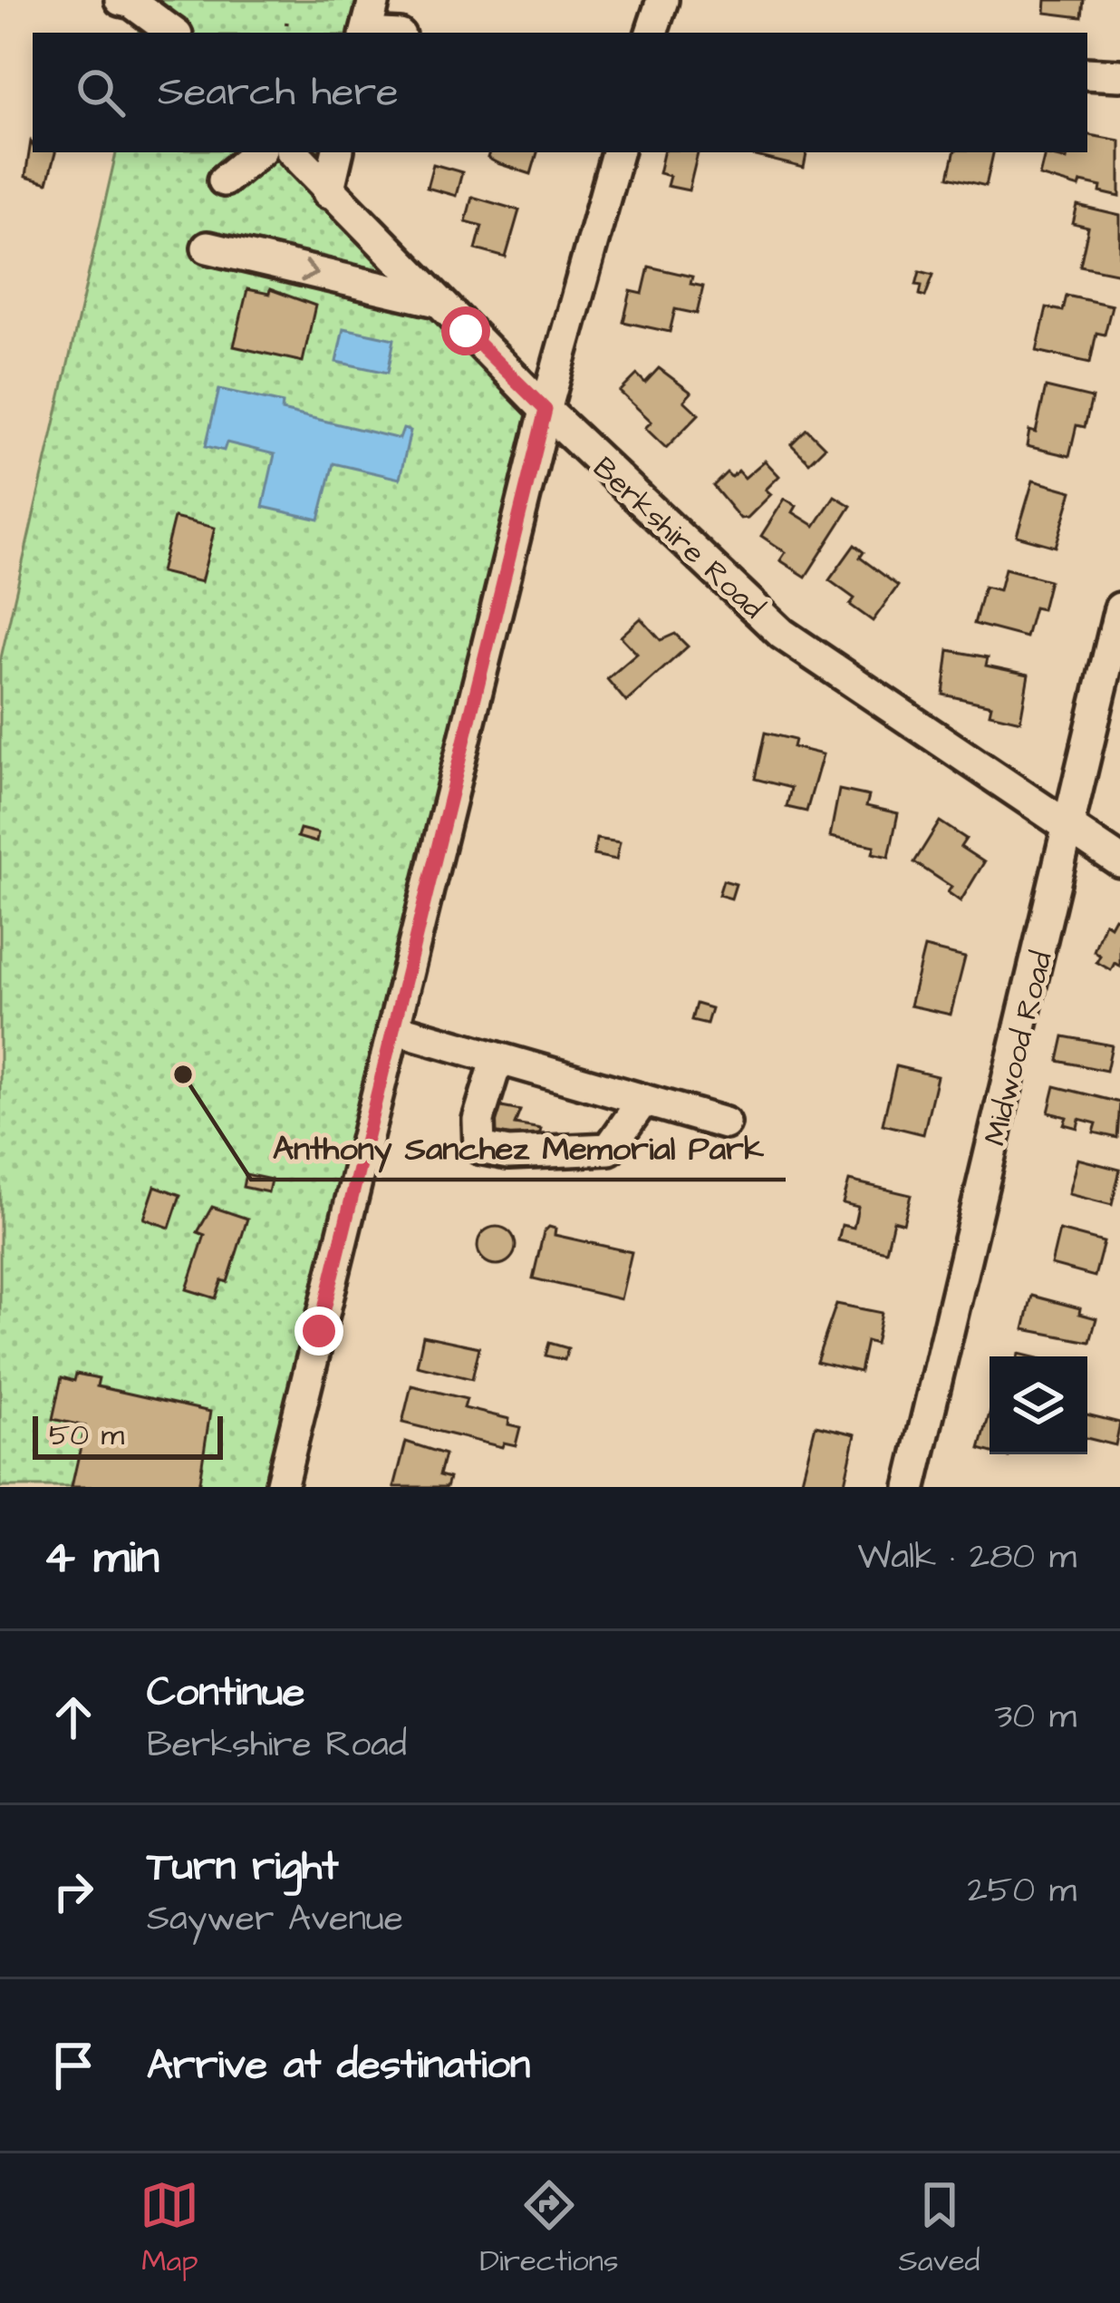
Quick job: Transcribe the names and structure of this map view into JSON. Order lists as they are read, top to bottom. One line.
{"streets":{"street":["Berkshire Road","Midwood Road"]},"crossings":[["Berkshire Road","Midwood Road"]],"places":["Anthony Sanchez Memorial Park"],"scale_bar":"50 m","page":{"search":"Search here","scale":"50 m","heading":["4 min","Walk · 280 m"],"list":[["Continue","Berkshire Road","30 m"],["Turn right","Saywer Avenue","250 m"],"Arrive at destination"],"nav":["Map","Directions","Saved"]}}
